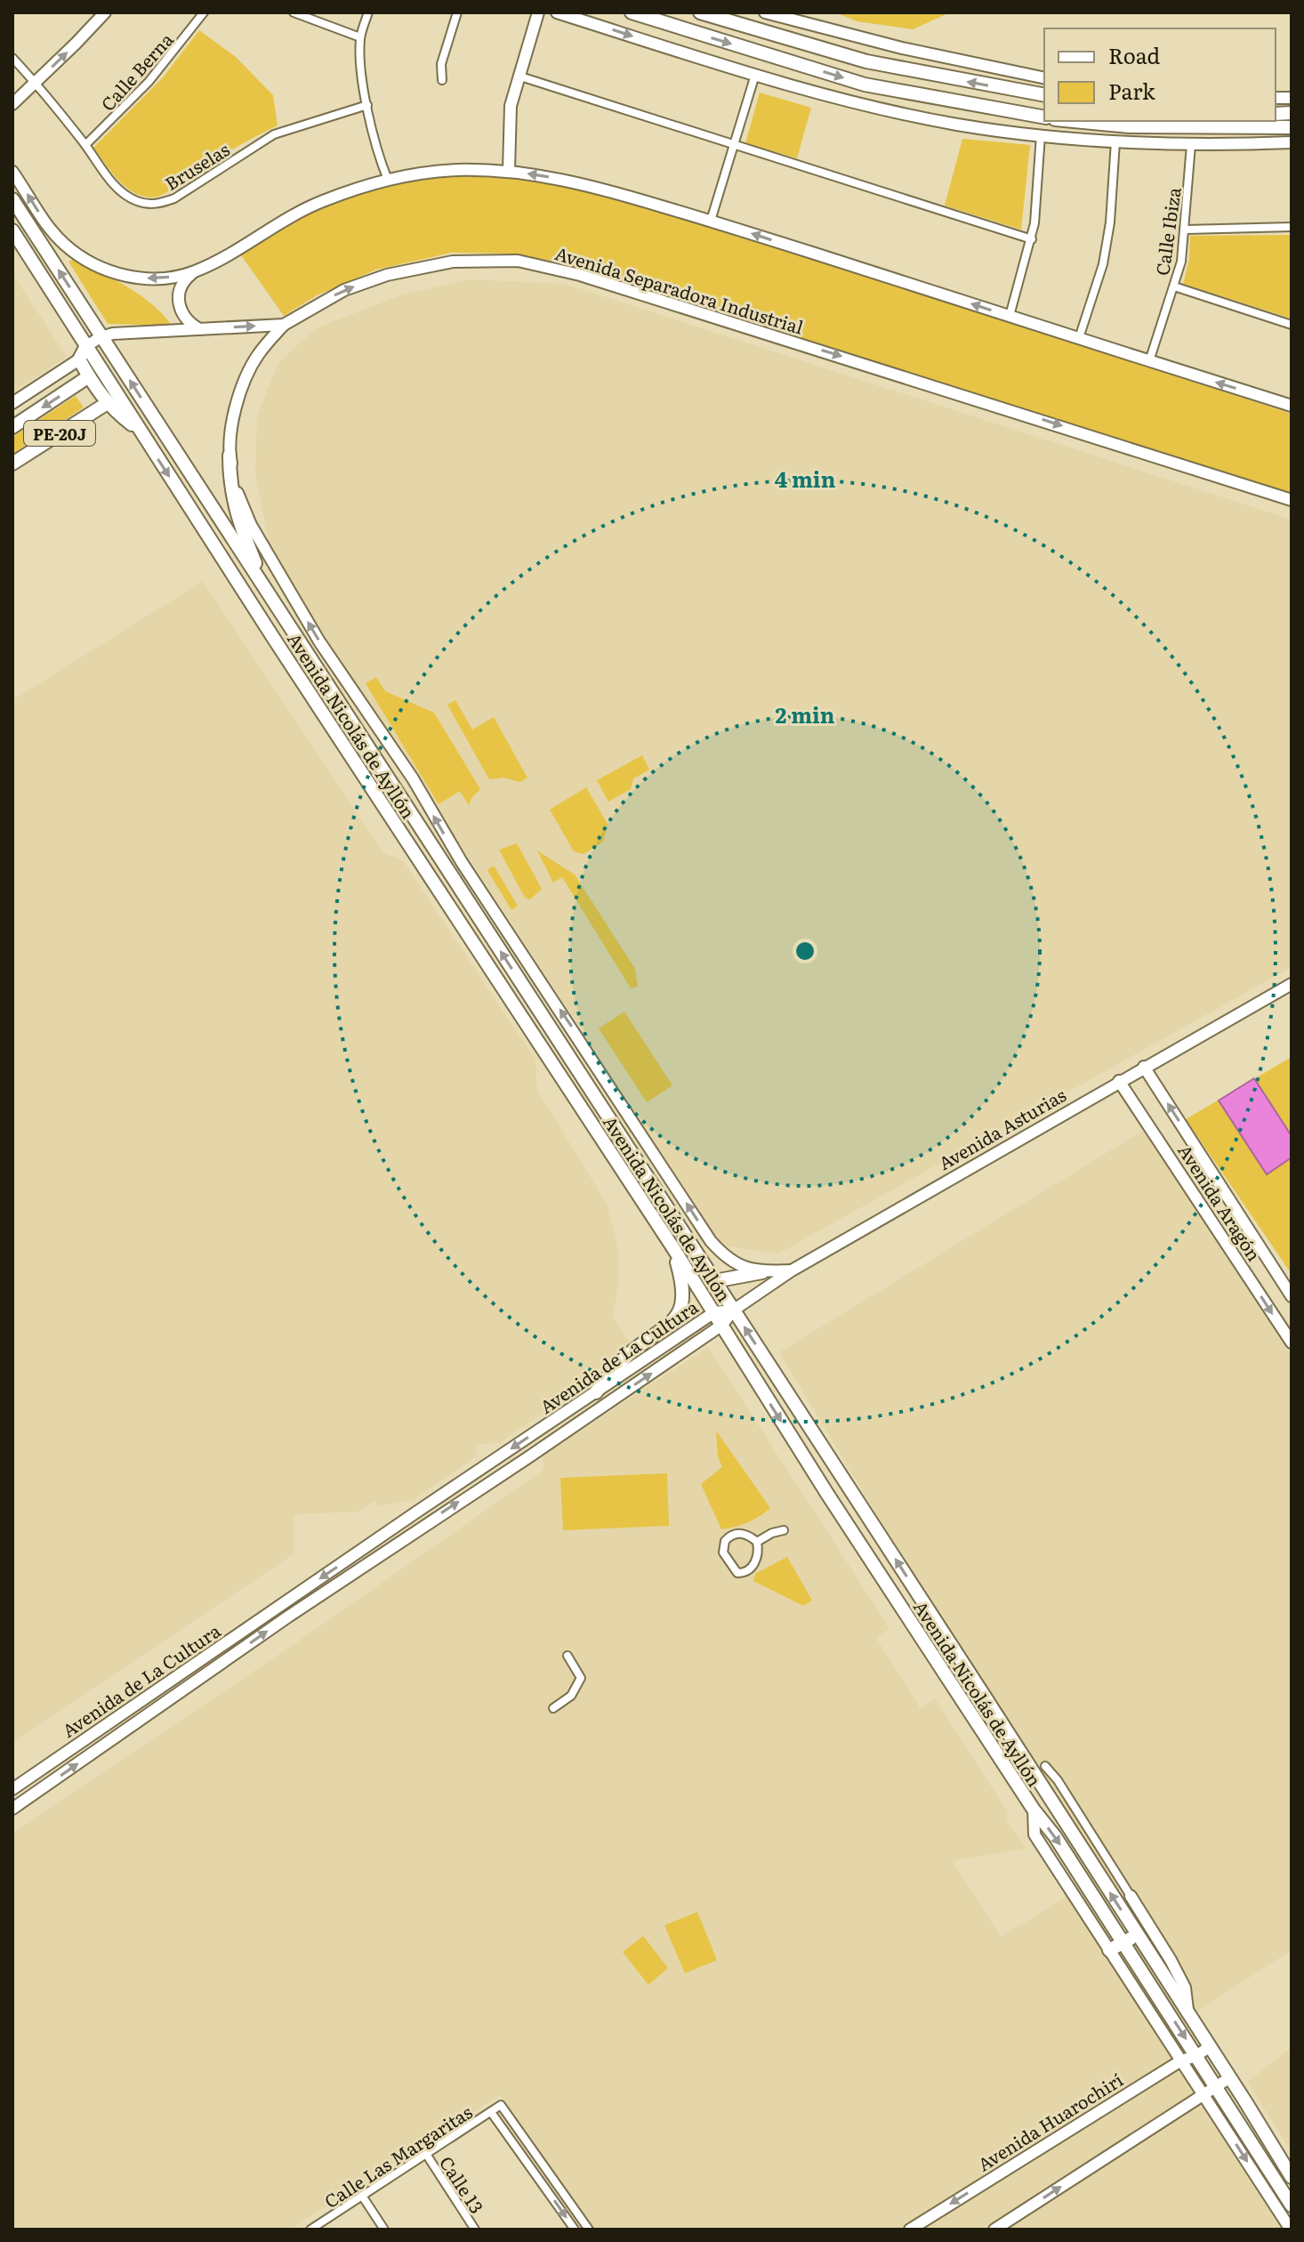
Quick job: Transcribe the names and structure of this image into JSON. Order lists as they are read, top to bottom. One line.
{"streets":{"main road":["Avenida Separadora Industrial","PE-20J","Avenida Nicolás de Ayllón","Avenida Asturias","Avenida Aragón","Avenida de La Cultura","Avenida Huarochirí"],"street":["Calle Berna","Bruselas","Calle Ibiza","Calle Las Margaritas","Calle 13"]},"crossings":[["Calle Berna","Bruselas"],["Avenida Separadora Industrial","Avenida Nicolás de Ayllón"],["Avenida Nicolás de Ayllón","Avenida Asturias"],["Avenida Nicolás de Ayllón","Avenida de La Cultura"],["Avenida Nicolás de Ayllón","Avenida Huarochirí"],["Avenida Asturias","Avenida Aragón"],["Avenida Asturias","Avenida de La Cultura"],["Calle Las Margaritas","Calle 13"]],"legend":["Road","Park"],"rings":["4 min","2 min"]}
